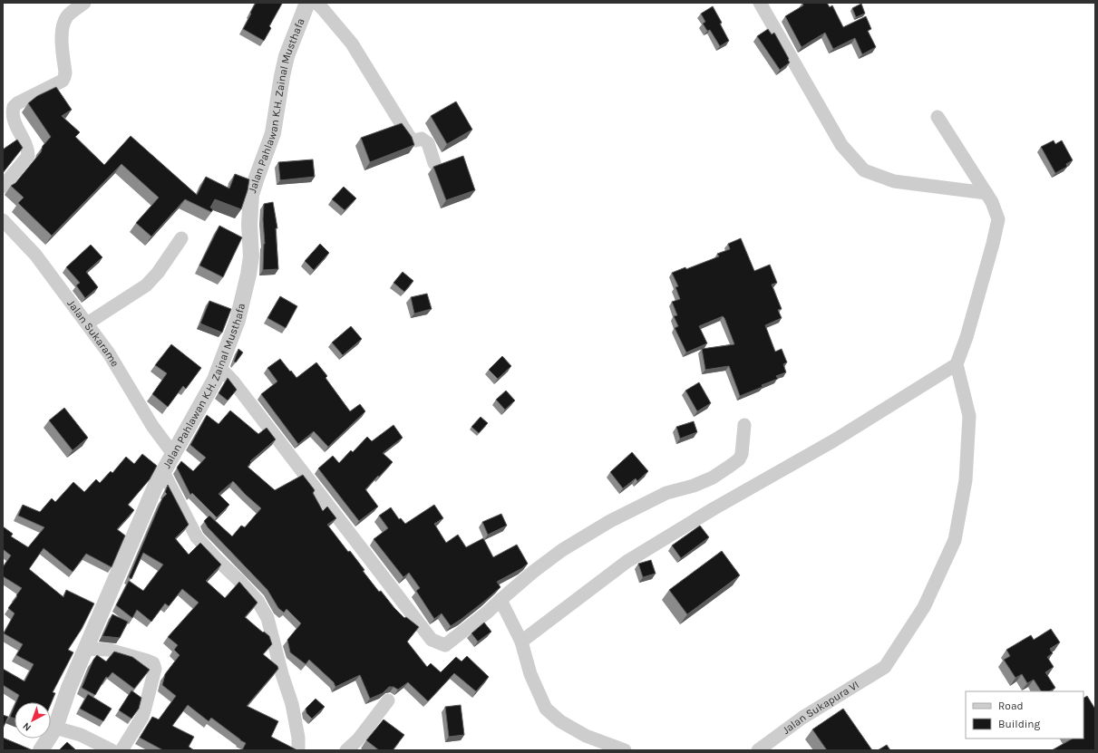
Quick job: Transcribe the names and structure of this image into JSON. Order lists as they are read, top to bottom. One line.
{"streets":{"street":["Jalan Pahlawan K.H. Zainal Musthafa","Jalan Sukarame","Jalan Sukapura VI"]},"crossings":[["Jalan Pahlawan K.H. Zainal Musthafa","Jalan Sukarame"]],"legend":["Road","Building"],"north":"bottom left"}
